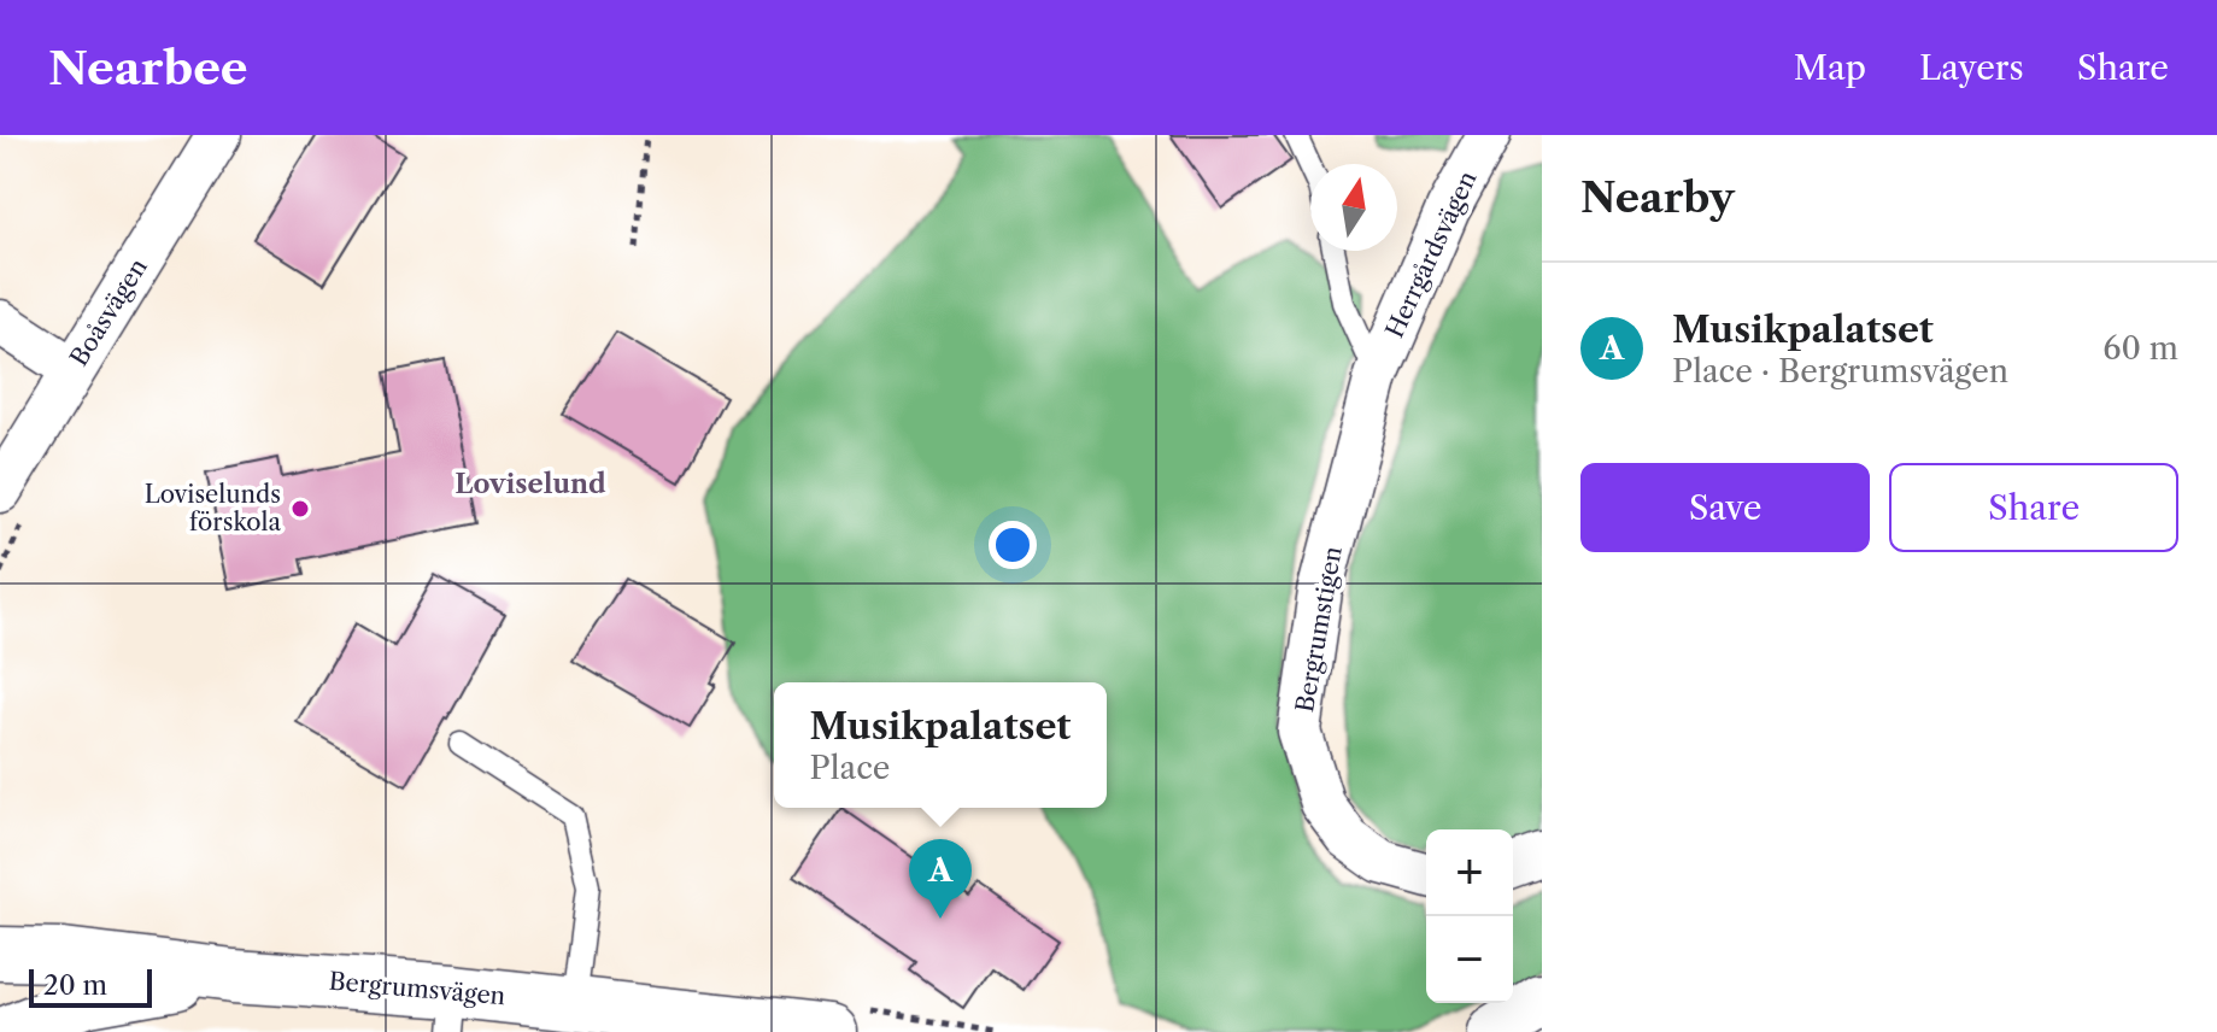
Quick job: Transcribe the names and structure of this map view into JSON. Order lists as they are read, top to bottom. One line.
{"streets":{"street":["Herrgårdsvägen","Boåsvägen","Bergrumstigen","Bergrumsvägen"]},"crossings":[["Herrgårdsvägen","Bergrumstigen"]],"districts":["Loviselund"],"places":["Loviselunds förskola"],"scale_bar":"20 m","north":"top","page":{"header":"Nearbee","nav":["Map","Layers","Share"],"heading":"Nearby","list":[{"mark":"A","name":"Musikpalatset","note":"Place · Bergrumsvägen","value":"60 m"}],"buttons":["Save","Share"],"popup":["Musikpalatset","Place"],"map_buttons":["+","−"],"pins":"A","scale":"20 m"}}
